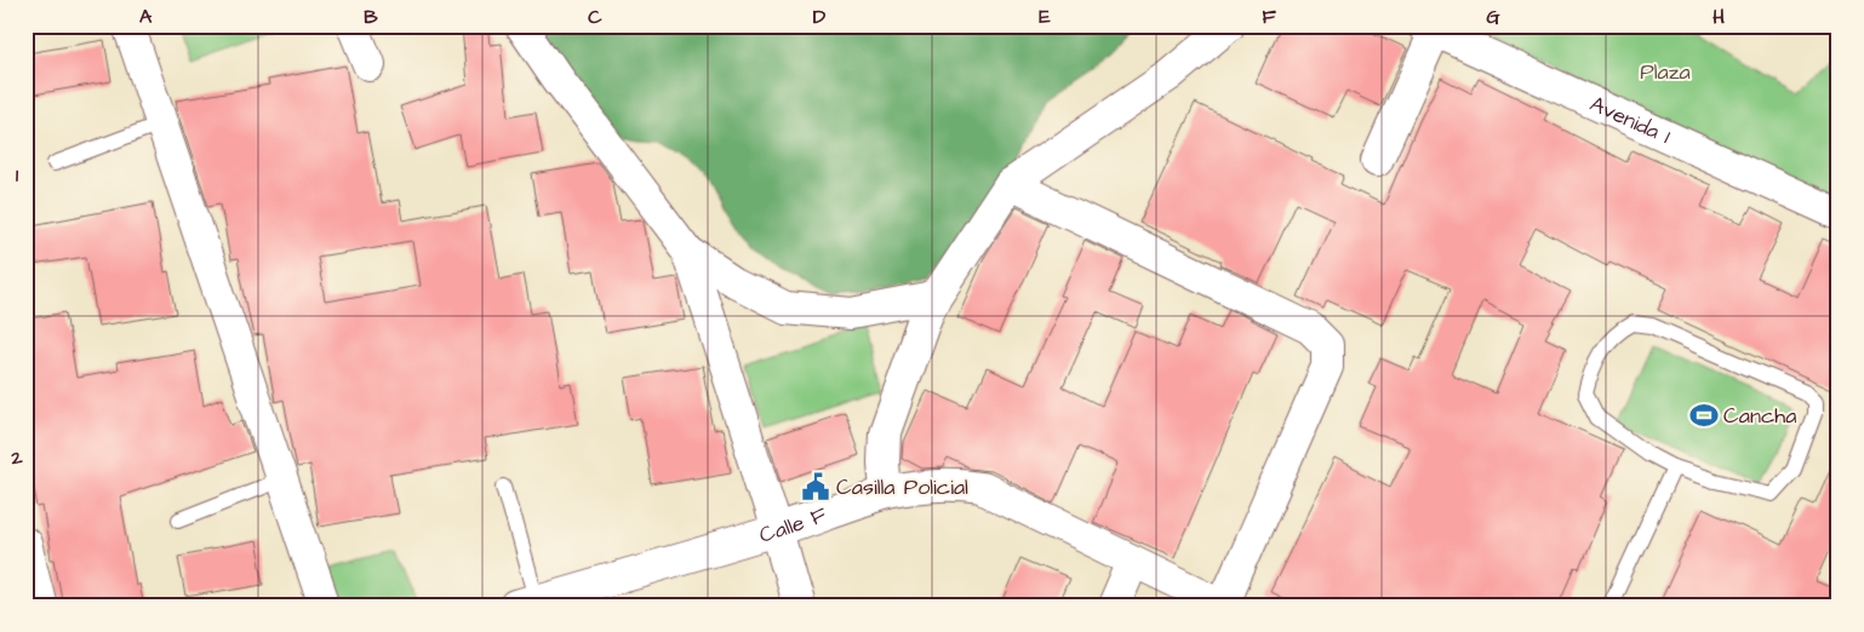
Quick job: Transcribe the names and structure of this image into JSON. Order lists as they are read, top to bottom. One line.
{"streets":{"street":["Avenida 1","Calle F"]},"parks":["Plaza"],"places":{"sports":["Cancha"],"public building":["Casilla Policial"]},"grid":{"columns":["A","B","C","D","E","F","G","H"],"rows":["1","2"]}}
